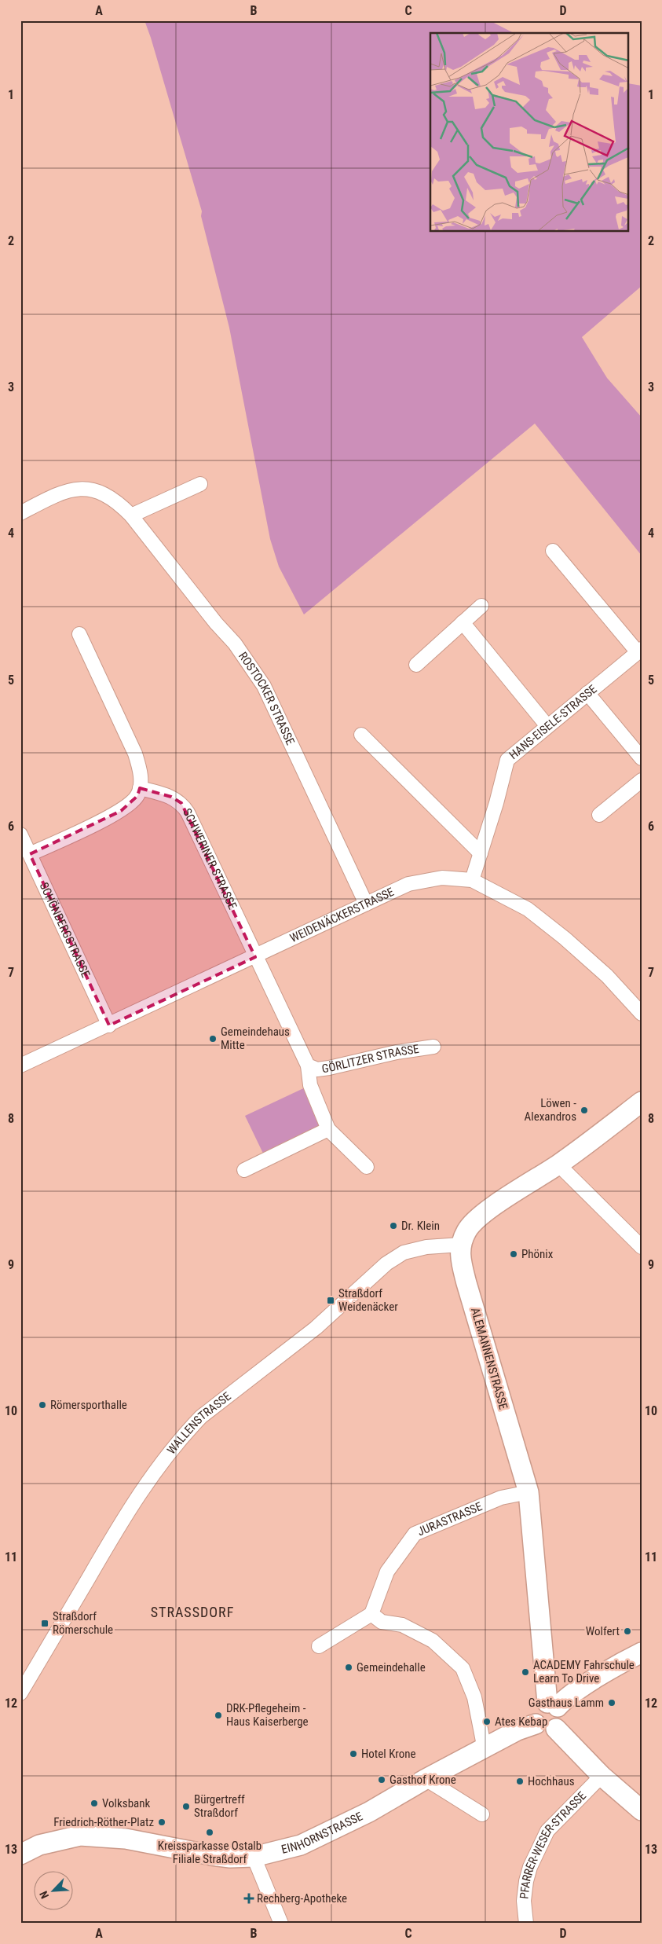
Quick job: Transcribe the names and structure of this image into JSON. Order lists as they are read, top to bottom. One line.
{"streets":{"main road":["ALEMANNENSTRASSE","EINHORNSTRASSE"],"street":["ROSTOCKER STRASSE","HANS-EISELE-STRASSE","SCHWERINER STRASSE","WEIDENÄCKERSTRASSE","SCHÖNBERGSTRASSE","GÖRLITZER STRASSE","WALLENSTRASSE","JURASTRASSE","PFARRER-WESER-STRASSE"]},"crossings":[["ROSTOCKER STRASSE","WEIDENÄCKERSTRASSE"],["HANS-EISELE-STRASSE","WEIDENÄCKERSTRASSE"],["SCHWERINER STRASSE","WEIDENÄCKERSTRASSE"],["SCHWERINER STRASSE","GÖRLITZER STRASSE"],["WEIDENÄCKERSTRASSE","SCHÖNBERGSTRASSE"],["WEIDENÄCKERSTRASSE","GÖRLITZER STRASSE"],["ALEMANNENSTRASSE","WALLENSTRASSE"],["ALEMANNENSTRASSE","JURASTRASSE"],["ALEMANNENSTRASSE","EINHORNSTRASSE"]],"districts":["STRASSDORF"],"places":{"other":["Gemeindehaus Mitte","Löwen - Alexandros","Dr. Klein","Phönix","Römersporthalle","Wolfert","Gemeindehalle","ACADEMY Fahrschule Learn To Drive","Gasthaus Lamm","DRK-Pflegeheim - Haus Kaiserberge","Ates Kebap","Hotel Krone","Gasthof Krone","Hochhaus","Volksbank","Bürgertreff Straßdorf","Friedrich-Röther-Platz","Kreissparkasse Ostalb Filiale Straßdorf"],"transit":["Straßdorf Weidenäcker","Straßdorf Römerschule"],"health":["Rechberg-Apotheke"]},"north":"bottom left","grid":{"columns":["A","B","C","D"],"rows":["1","2","3","4","5","6","7","8","9","10","11","12","13"]}}
